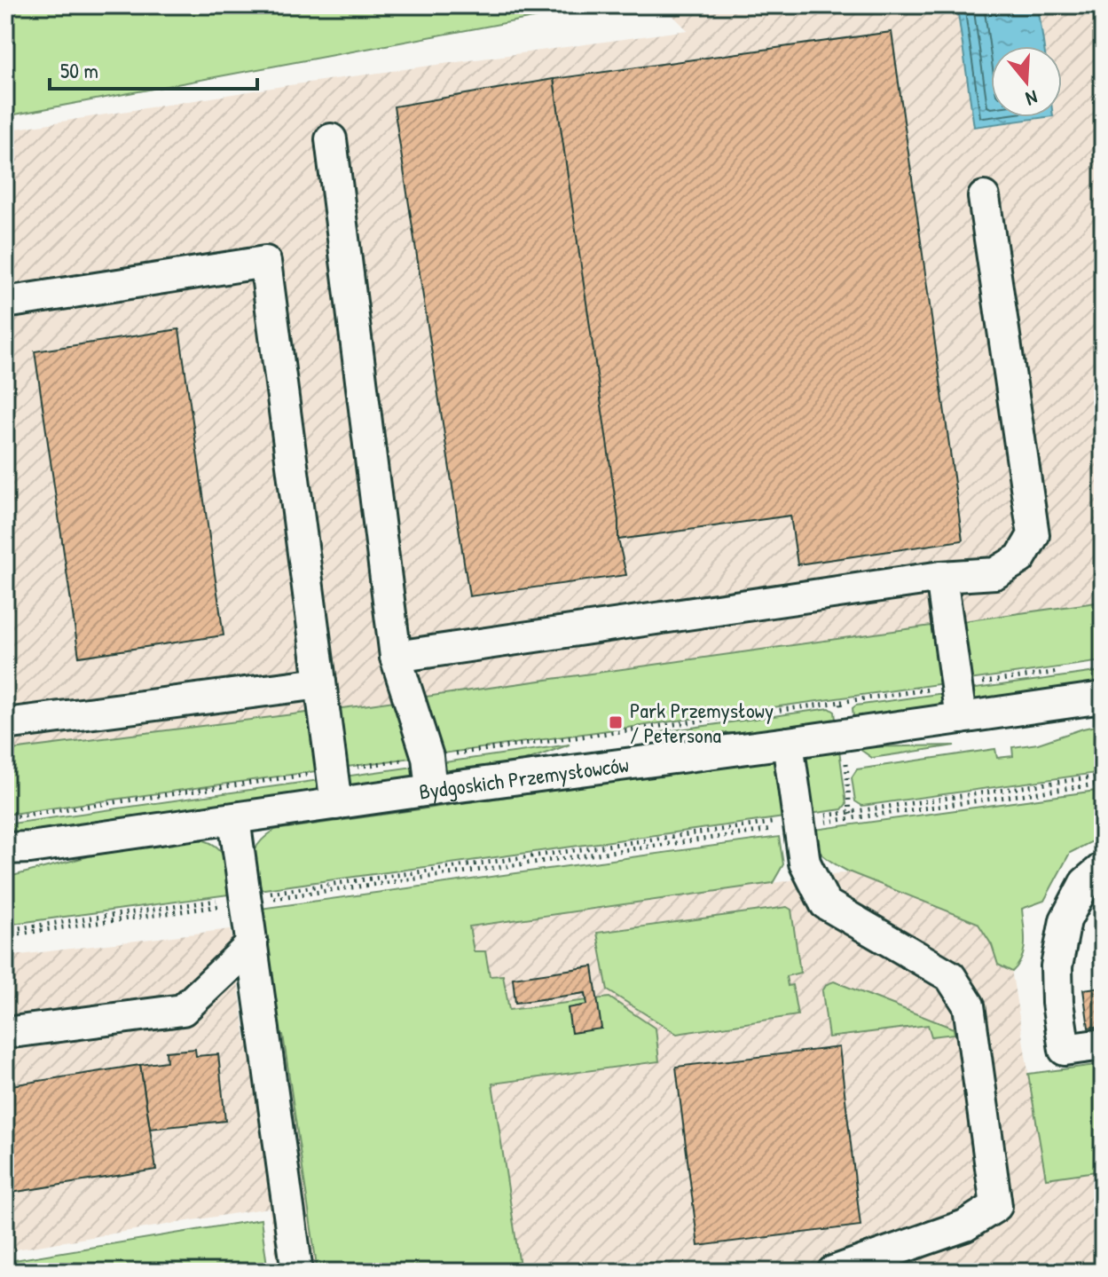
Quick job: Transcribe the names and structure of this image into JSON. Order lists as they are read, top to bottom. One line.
{"streets":{"street":["Bydgoskich Przemysłowców"]},"places":{"transit":["Park Przemysłowy / Petersona"]},"scale_bar":"50 m","north":"bottom"}
